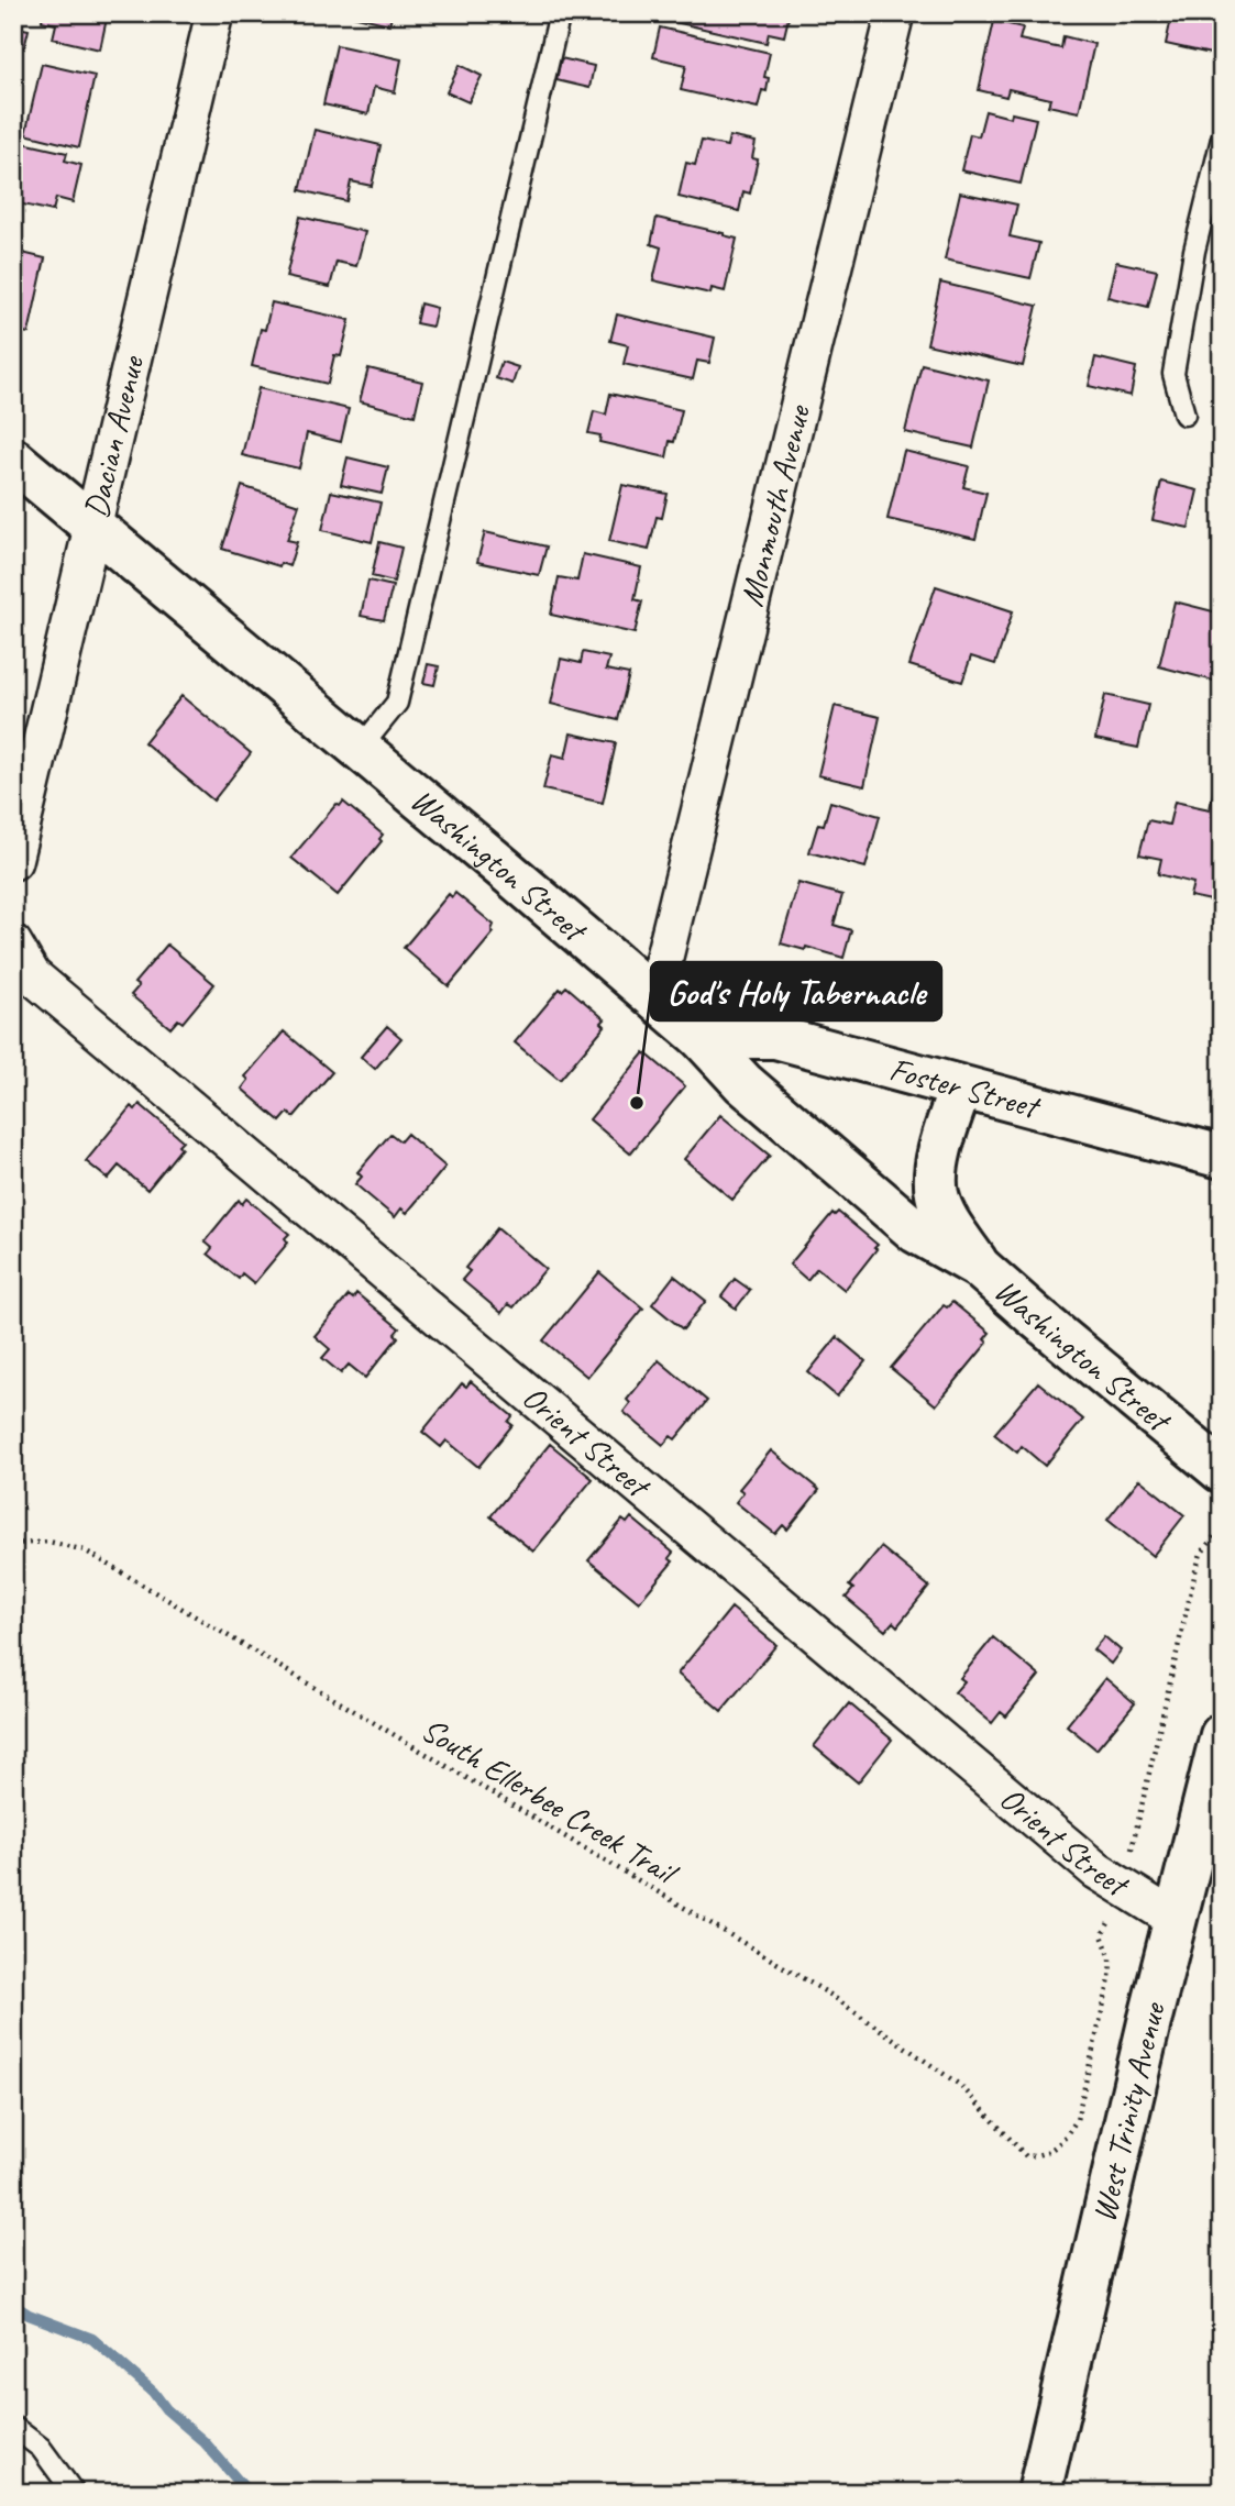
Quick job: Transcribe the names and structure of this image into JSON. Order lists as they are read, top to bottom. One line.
{"streets":{"street":["Dacian Avenue","Monmouth Avenue","Washington Street","Foster Street","Orient Street","West Trinity Avenue"],"path":["South Ellerbee Creek Trail"]},"crossings":[["Dacian Avenue","Washington Street"],["Monmouth Avenue","Washington Street"],["Washington Street","Foster Street"],["Orient Street","West Trinity Avenue"]],"places":["God's Holy Tabernacle"]}
